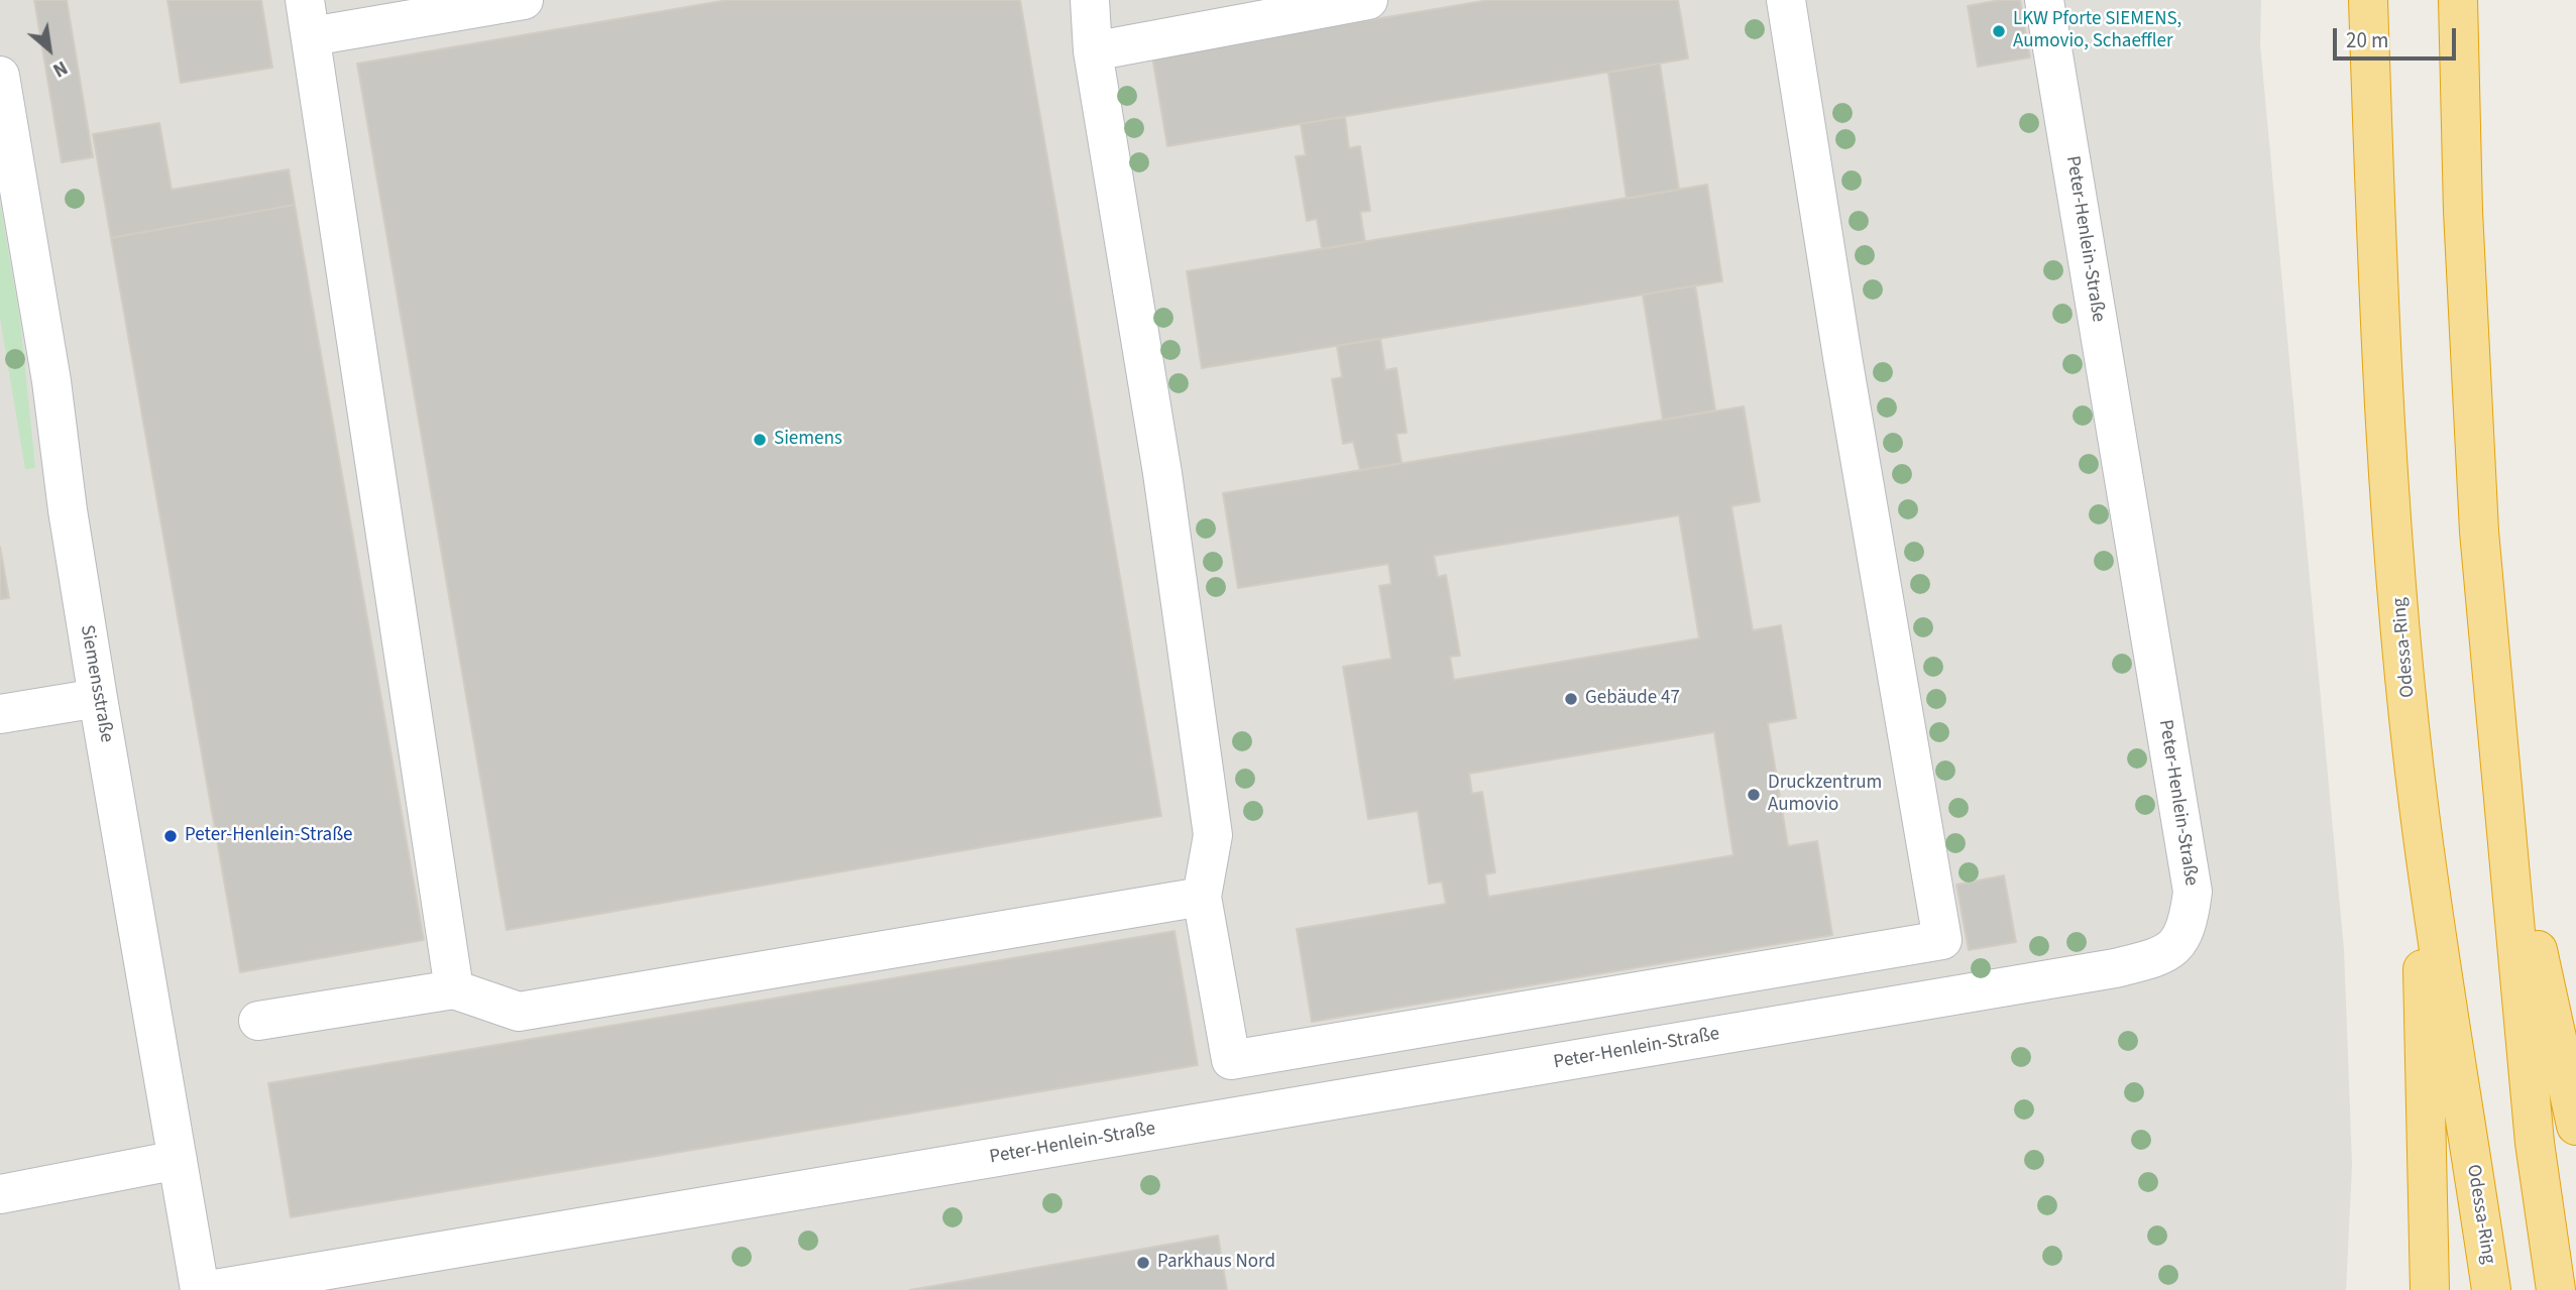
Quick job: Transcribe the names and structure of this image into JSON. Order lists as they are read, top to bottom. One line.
{"streets":{"highway":["Odessa-Ring"],"street":["Peter-Henlein-Straße","Siemensstraße"]},"places":["LKW Pforte SIEMENS, Aumovio, Schaeffler","Siemens","Gebäude 47","Druckzentrum Aumovio","Peter-Henlein-Straße","Parkhaus Nord"],"scale_bar":"20 m","north":"bottom right"}
